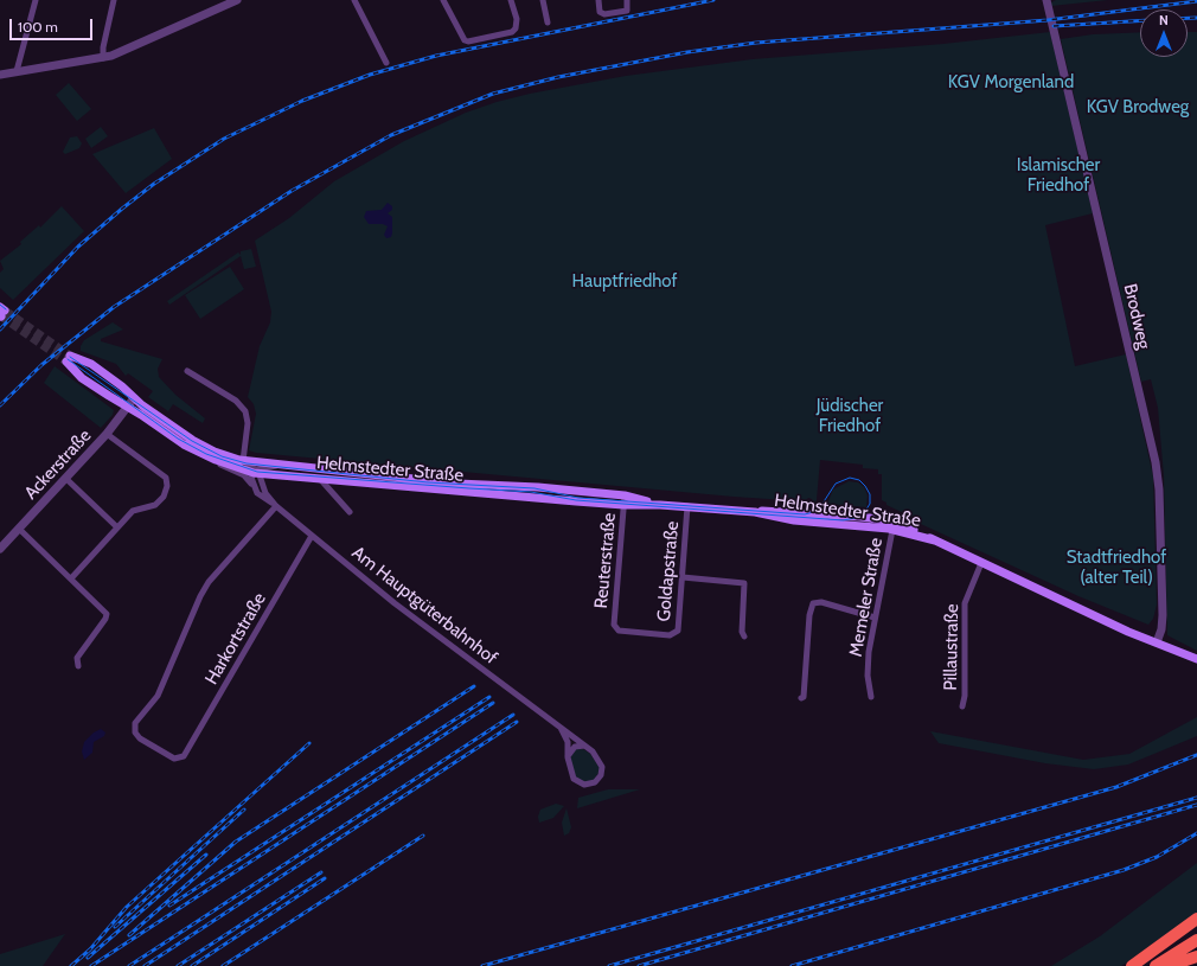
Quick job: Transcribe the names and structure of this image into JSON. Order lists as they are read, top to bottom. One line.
{"streets":{"main road":["Helmstedter Straße"],"street":["Brodweg","Ackerstraße","Reuterstraße","Goldapstraße","Memeler Straße","Am Hauptgüterbahnhof","Harkortstraße","Pillaustraße"]},"crossings":[["Brodweg","Helmstedter Straße"],["Ackerstraße","Helmstedter Straße"],["Helmstedter Straße","Reuterstraße"],["Helmstedter Straße","Goldapstraße"],["Helmstedter Straße","Memeler Straße"],["Helmstedter Straße","Am Hauptgüterbahnhof"],["Helmstedter Straße","Pillaustraße"],["Reuterstraße","Goldapstraße"],["Am Hauptgüterbahnhof","Harkortstraße"]],"parks":["KGV Morgenland","KGV Brodweg","Islamischer Friedhof","Hauptfriedhof","Jüdischer Friedhof","Stadtfriedhof (alter Teil)"],"scale_bar":"100 m","north":"top"}
